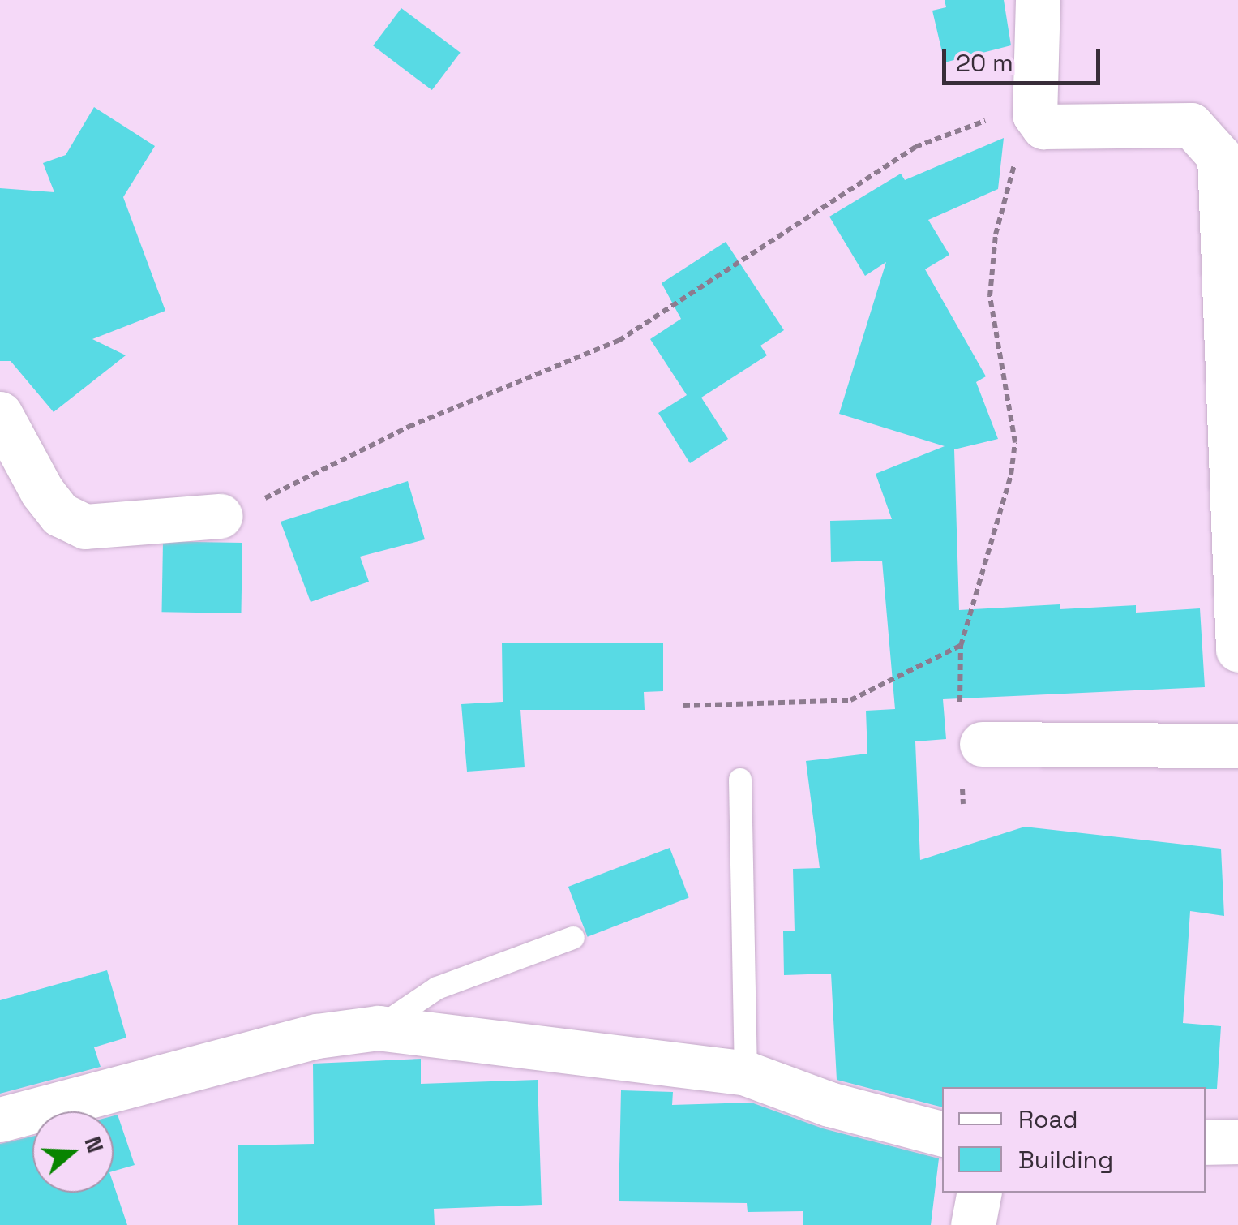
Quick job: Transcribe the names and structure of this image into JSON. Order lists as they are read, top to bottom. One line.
{"legend":["Road","Building"],"scale_bar":"20 m","north":"right"}
